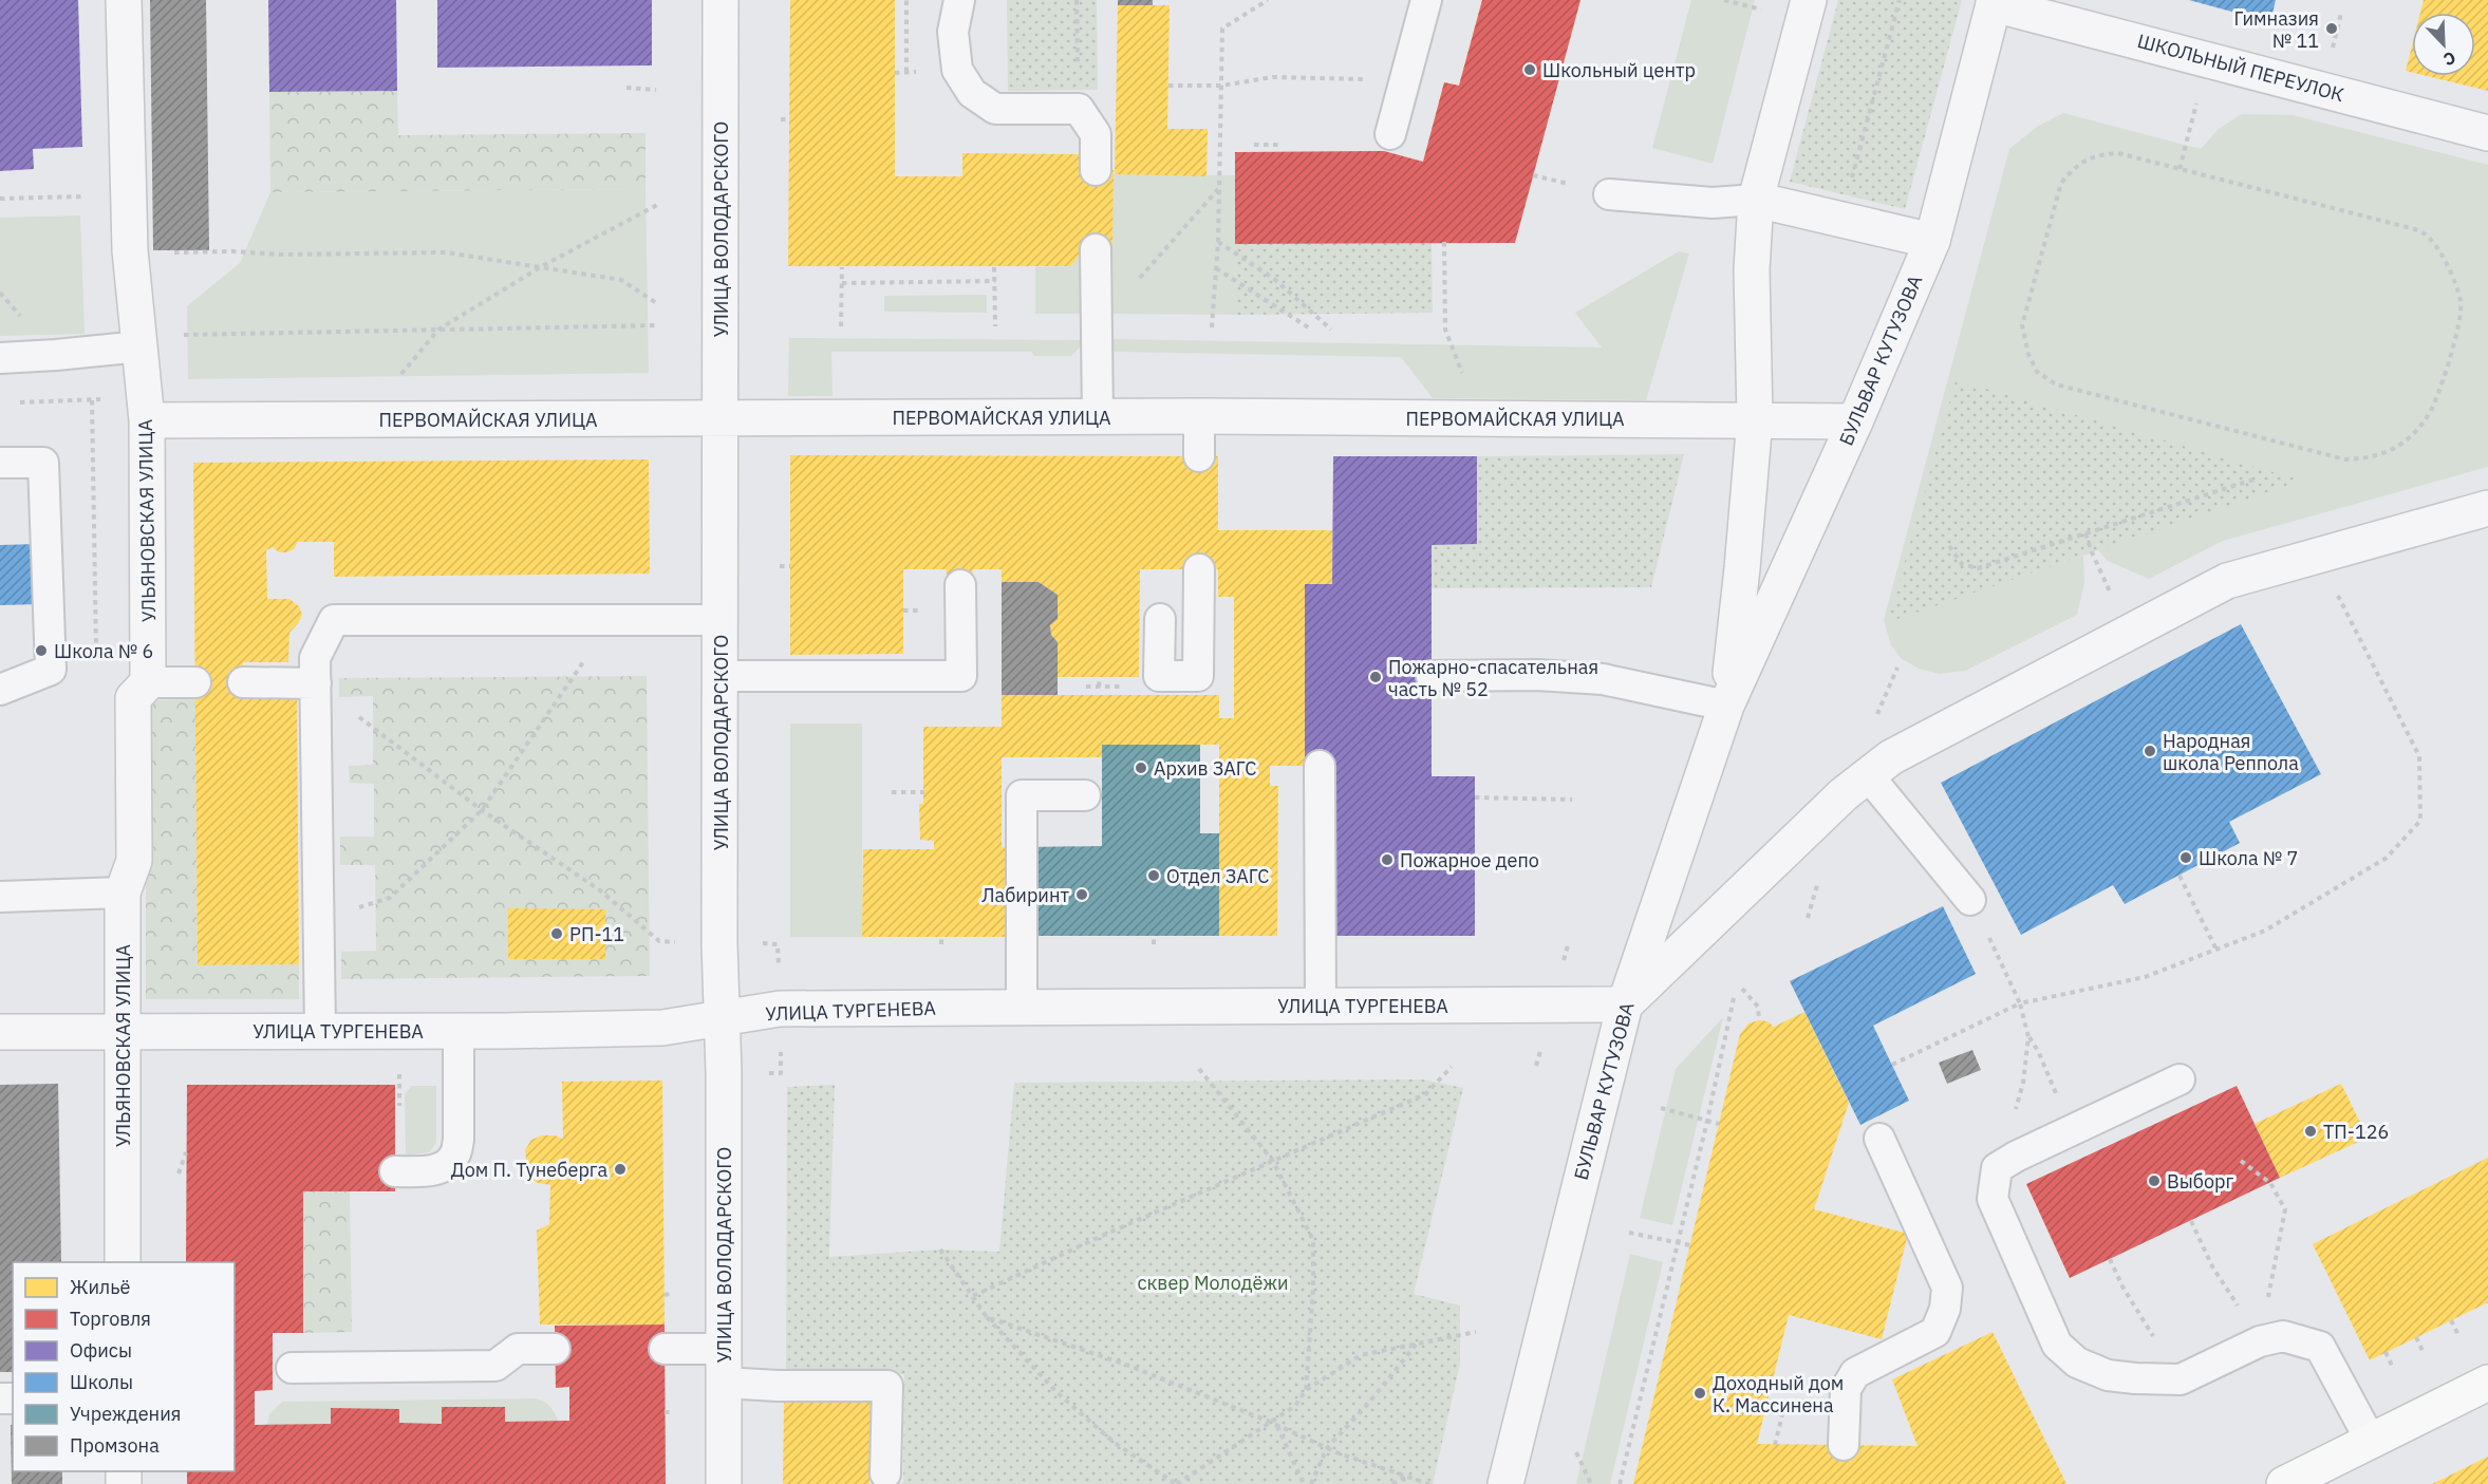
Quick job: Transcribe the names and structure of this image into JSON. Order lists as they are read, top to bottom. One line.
{"streets":{"street":["ШКОЛЬНЫЙ ПЕРЕУЛОК","УЛИЦА ВОЛОДАРСКОГО","БУЛЬВАР КУТУЗОВА","ПЕРВОМАЙСКАЯ УЛИЦА","УЛЬЯНОВСКАЯ УЛИЦА","УЛИЦА ТУРГЕНЕВА"]},"crossings":[["ШКОЛЬНЫЙ ПЕРЕУЛОК","БУЛЬВАР КУТУЗОВА"],["УЛИЦА ВОЛОДАРСКОГО","ПЕРВОМАЙСКАЯ УЛИЦА"],["УЛИЦА ВОЛОДАРСКОГО","УЛИЦА ТУРГЕНЕВА"],["БУЛЬВАР КУТУЗОВА","ПЕРВОМАЙСКАЯ УЛИЦА"],["БУЛЬВАР КУТУЗОВА","УЛИЦА ТУРГЕНЕВА"],["ПЕРВОМАЙСКАЯ УЛИЦА","УЛЬЯНОВСКАЯ УЛИЦА"],["УЛЬЯНОВСКАЯ УЛИЦА","УЛИЦА ТУРГЕНЕВА"]],"parks":["сквер Молодёжи"],"places":["Гимназия № 11","Школьный центр","Школа № 6","Пожарно-спасательная часть № 52","Народная школа Реппола","Архив ЗАГС","Школа № 7","Пожарное депо","Отдел ЗАГС","Лабиринт","РП-11","ТП-126","Дом П. Тунеберга","Выборг","Доходный дом К. Массинена"],"legend":["Жильё","Торговля","Офисы","Школы","Учреждения","Промзона"],"north":"bottom right"}
